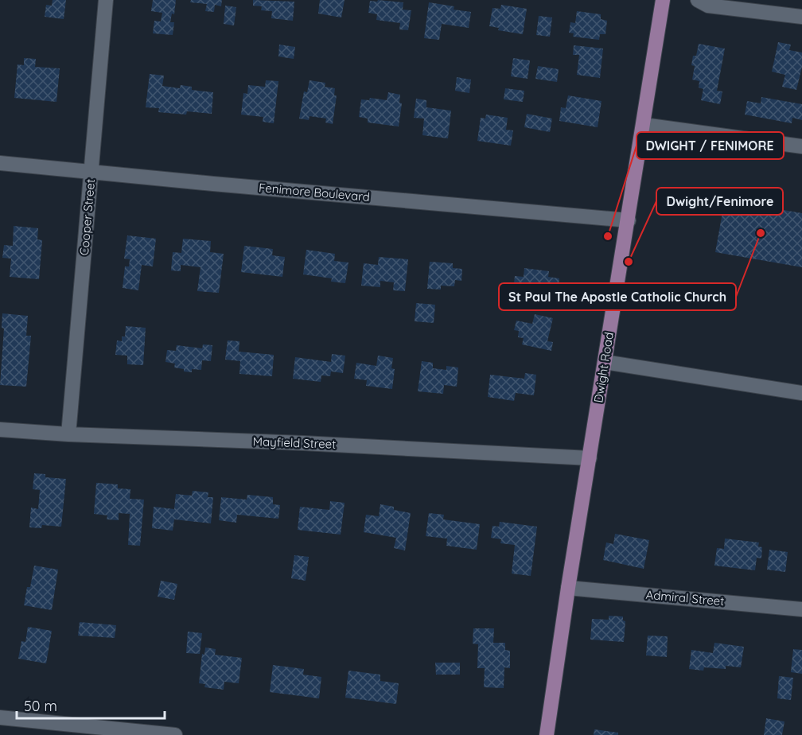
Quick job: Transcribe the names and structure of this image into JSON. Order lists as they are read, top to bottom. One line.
{"streets":{"main road":["Dwight Road"],"street":["Fenimore Boulevard","Cooper Street","Mayfield Street","Admiral Street"]},"crossings":[["Fenimore Boulevard","Cooper Street"],["Fenimore Boulevard","Dwight Road"],["Cooper Street","Mayfield Street"],["Dwight Road","Mayfield Street"],["Dwight Road","Admiral Street"]],"places":["St Paul The Apostle Catholic Church","DWIGHT / FENIMORE","Dwight/Fenimore"],"scale_bar":"50 m"}
